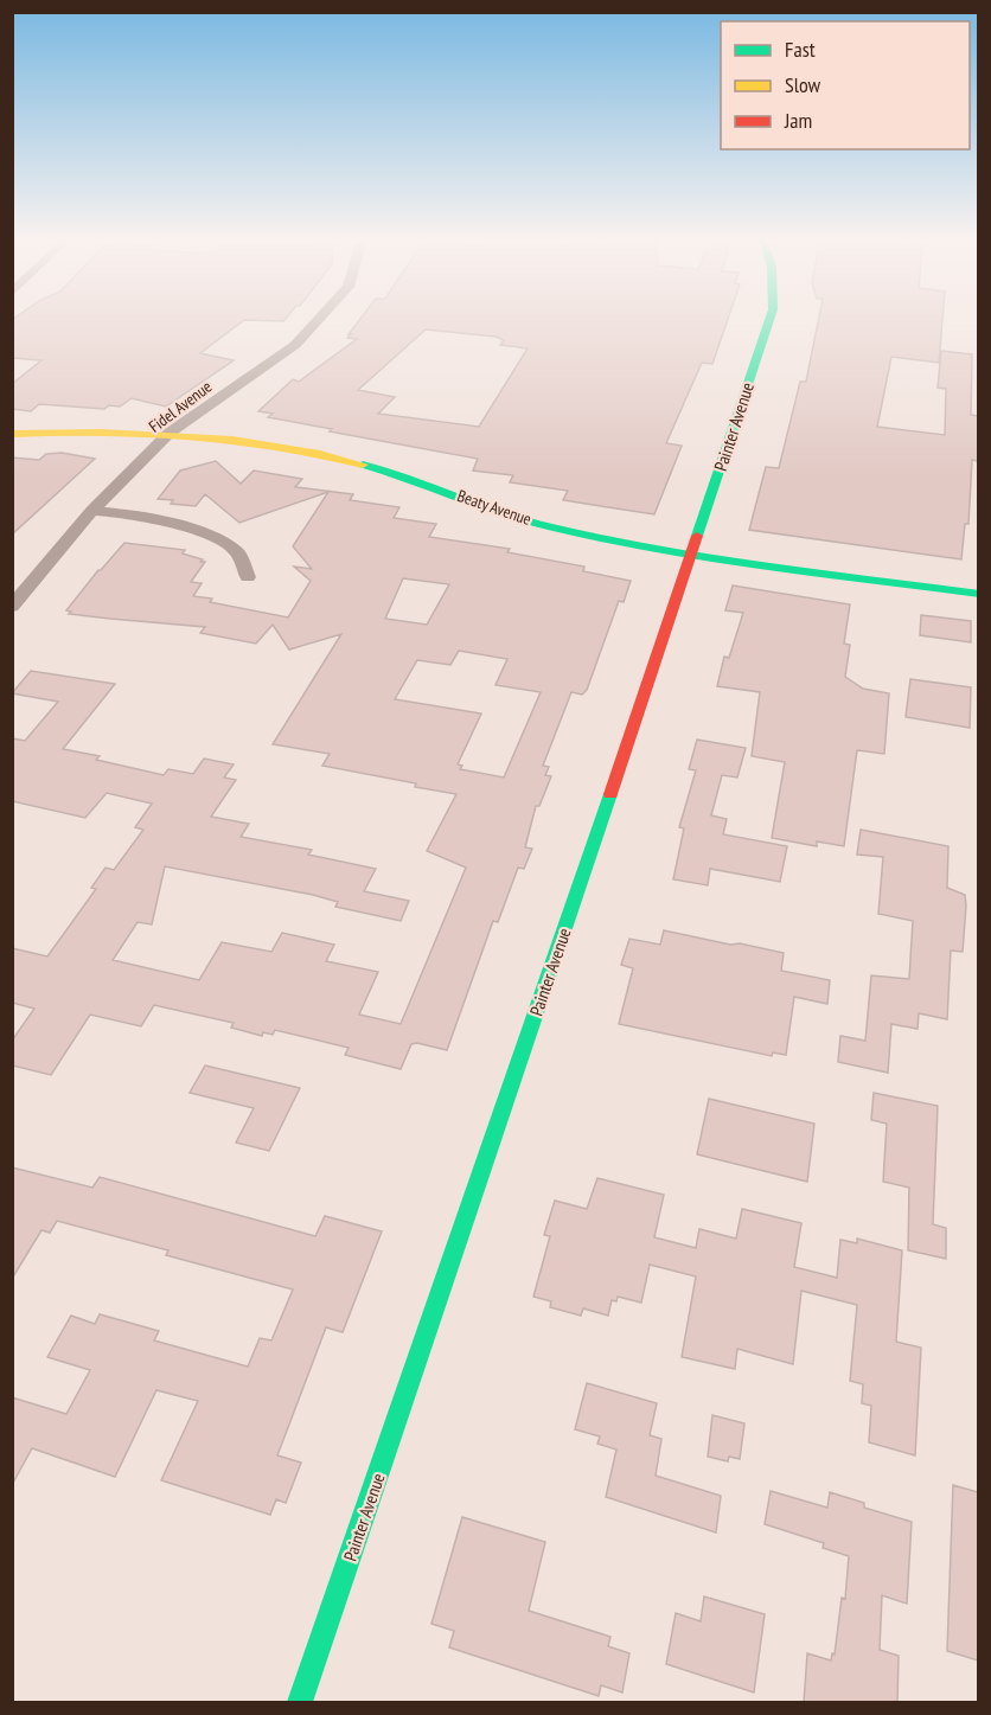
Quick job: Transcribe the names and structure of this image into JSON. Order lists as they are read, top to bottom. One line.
{"streets":{"street":["Fidel Avenue","Painter Avenue","Beaty Avenue"]},"crossings":[["Fidel Avenue","Beaty Avenue"],["Painter Avenue","Beaty Avenue"]],"legend":["Fast","Slow","Jam"]}
